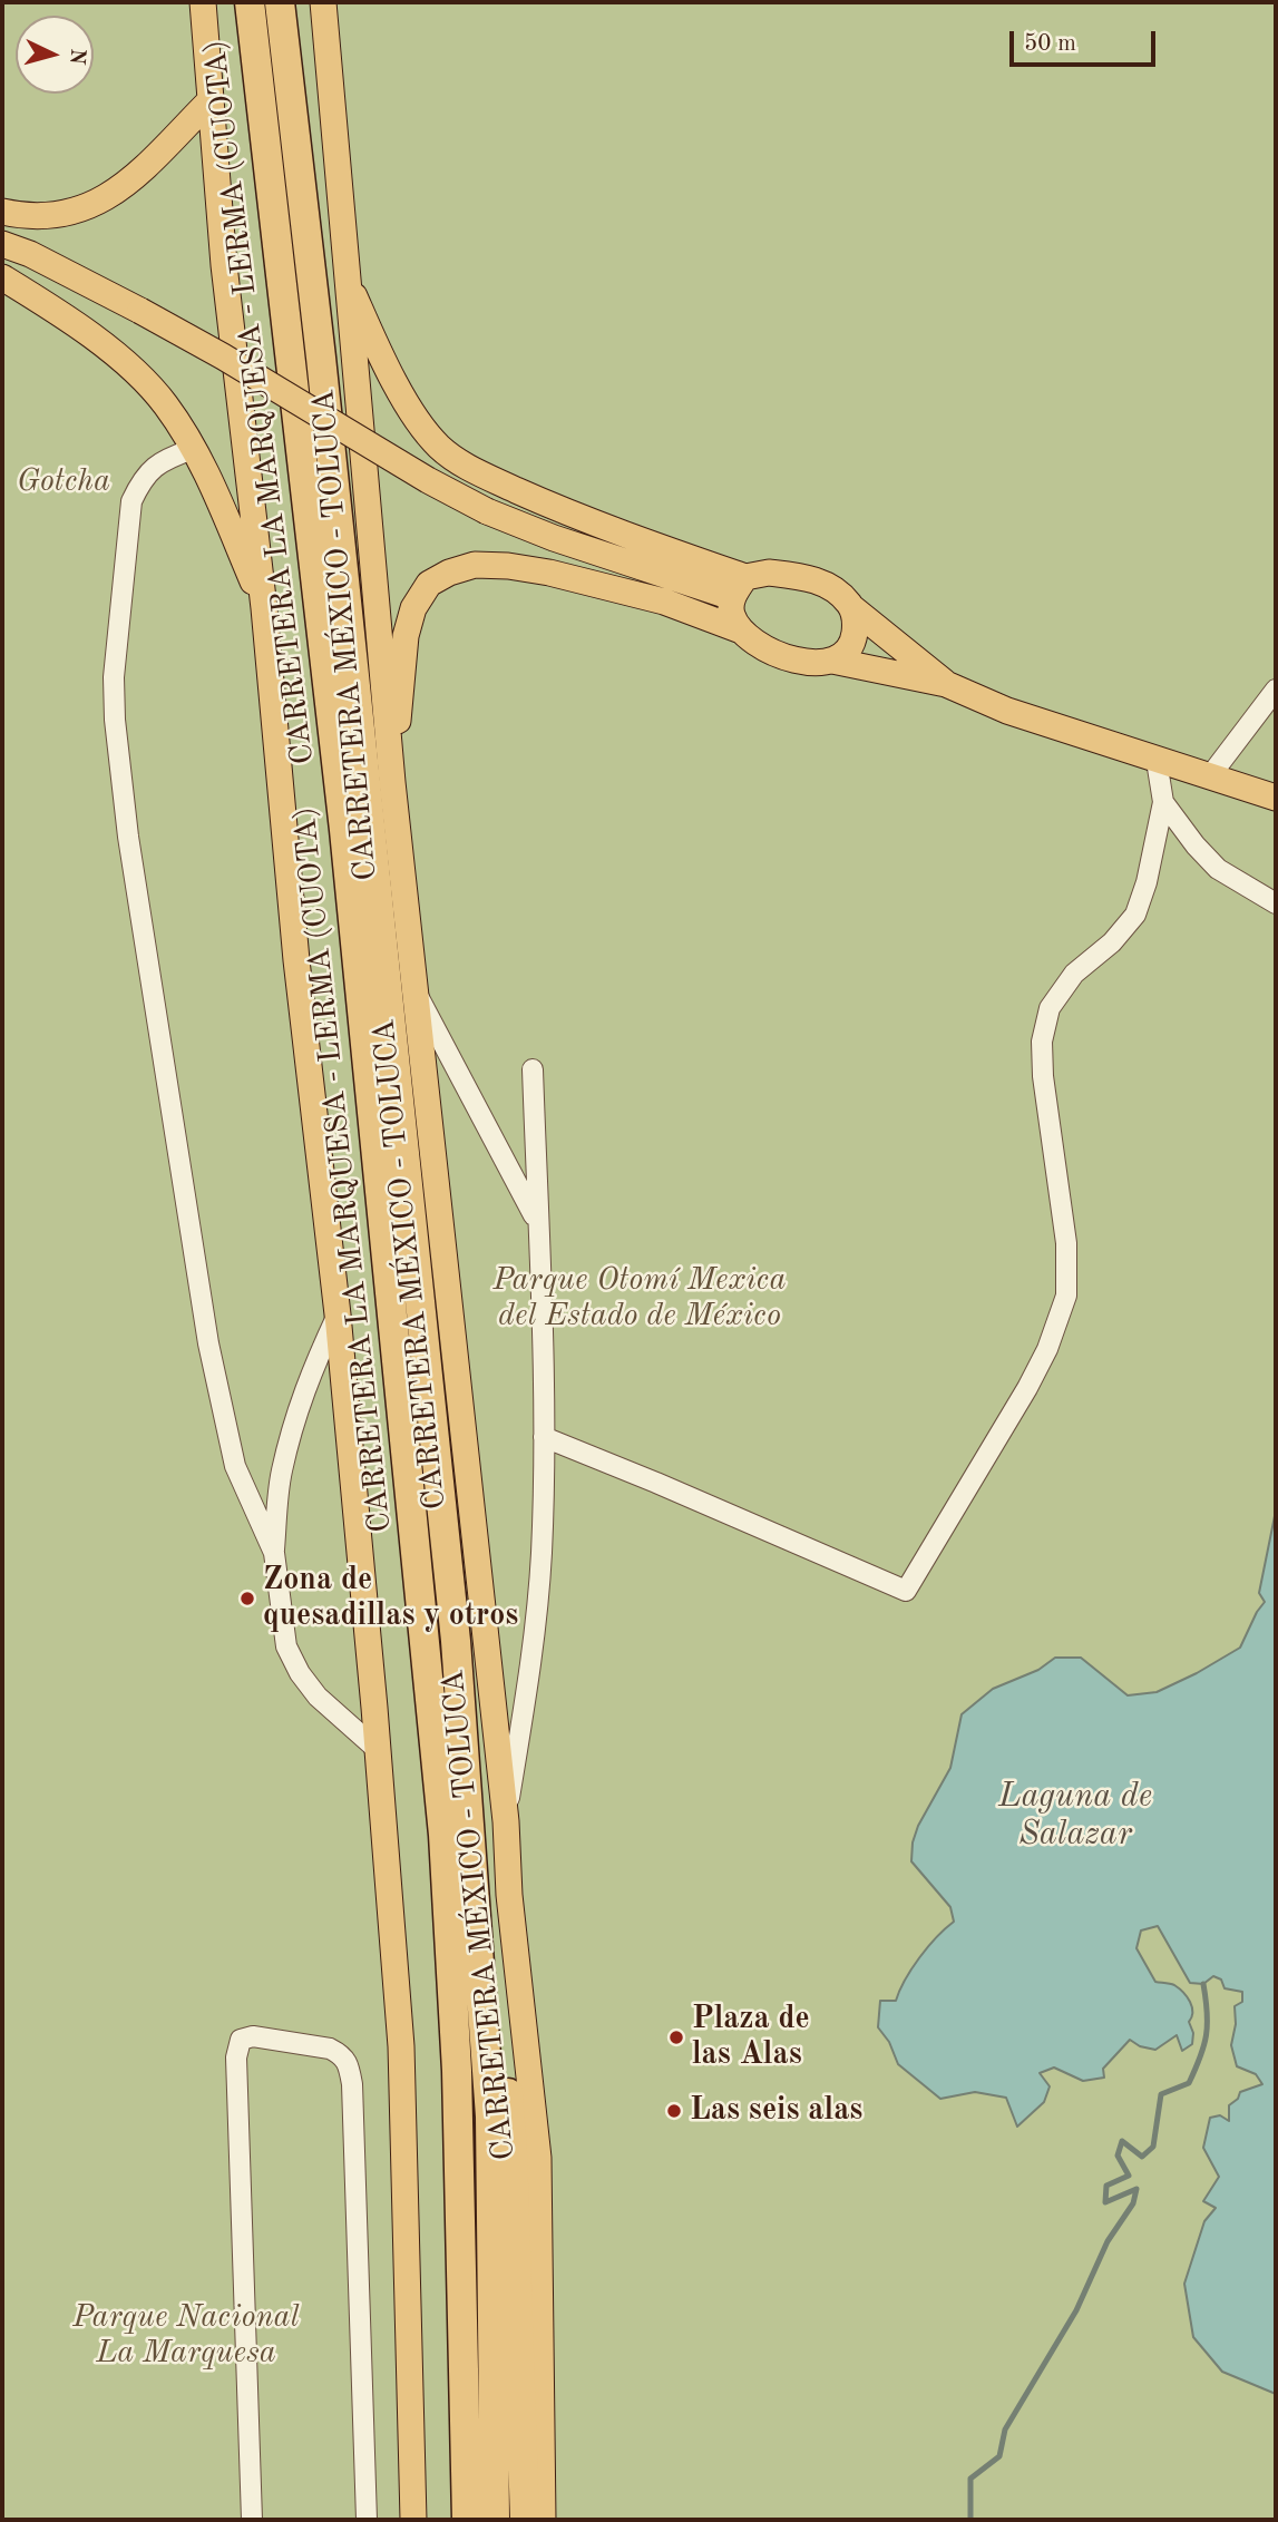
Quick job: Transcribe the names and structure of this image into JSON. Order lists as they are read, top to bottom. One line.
{"streets":{"highway":["CARRETERA LA MARQUESA - LERMA (CUOTA)"],"main road":["CARRETERA MÉXICO - TOLUCA"]},"water":["Laguna de Salazar"],"parks":["Gotcha","Parque Otomí Mexica del Estado de México","Parque Nacional La Marquesa"],"places":["Zona de quesadillas y otros","Plaza de las Alas","Las seis alas"],"scale_bar":"50 m","north":"right"}
